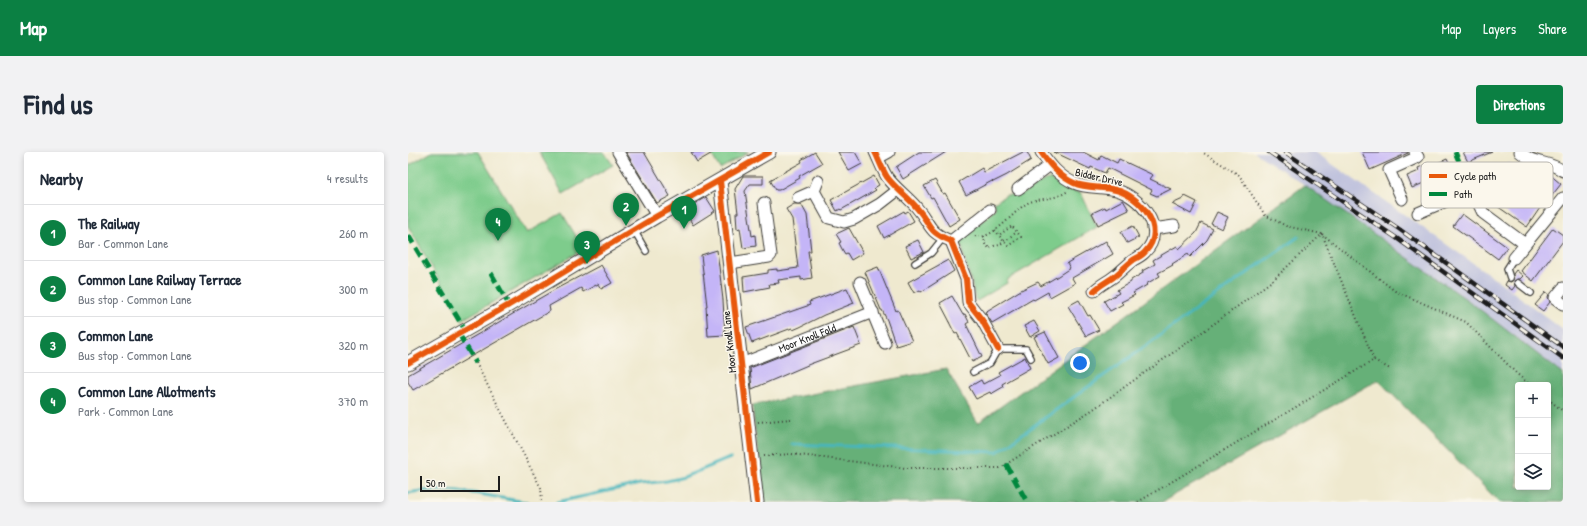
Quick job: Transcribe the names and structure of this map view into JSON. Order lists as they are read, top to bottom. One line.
{"streets":{"street":["Bidder Drive","Moor Knoll Fold","Moor Knoll Lane"]},"crossings":[["Moor Knoll Fold","Moor Knoll Lane"]],"legend":["Cycle path","Path"],"scale_bar":"50 m","page":{"header":"Map","nav":["Map","Layers","Share"],"title":"Find us","buttons":"Directions","heading":["Nearby","4 results"],"pins":["2","1","4","3"],"list":[{"mark":"1","name":"The Railway","note":"Bar · Common Lane","value":"260 m"},{"mark":"2","name":"Common Lane Railway Terrace","note":"Bus stop · Common Lane","value":"300 m"},{"mark":"3","name":"Common Lane","note":"Bus stop · Common Lane","value":"320 m"},{"mark":"4","name":"Common Lane Allotments","note":"Park · Common Lane","value":"370 m"}],"map_buttons":["+","−"],"scale":"50 m"}}
